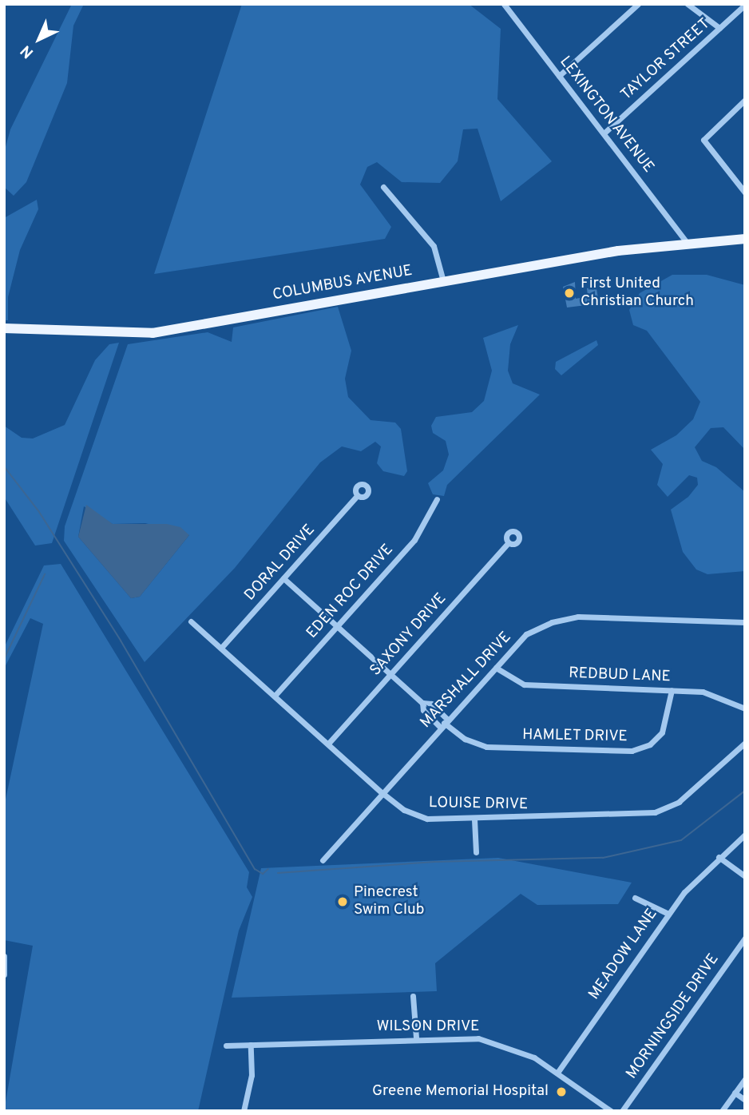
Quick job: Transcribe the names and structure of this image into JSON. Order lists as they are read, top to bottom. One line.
{"streets":{"main road":["COLUMBUS AVENUE"],"street":["TAYLOR STREET","LEXINGTON AVENUE","DORAL DRIVE","EDEN ROC DRIVE","SAXONY DRIVE","REDBUD LANE","MARSHALL DRIVE","HAMLET DRIVE","LOUISE DRIVE","MEADOW LANE","MORNINGSIDE DRIVE","WILSON DRIVE"]},"crossings":[["TAYLOR STREET","LEXINGTON AVENUE"],["LEXINGTON AVENUE","COLUMBUS AVENUE"],["DORAL DRIVE","HAMLET DRIVE"],["DORAL DRIVE","LOUISE DRIVE"],["EDEN ROC DRIVE","HAMLET DRIVE"],["EDEN ROC DRIVE","LOUISE DRIVE"],["SAXONY DRIVE","HAMLET DRIVE"],["SAXONY DRIVE","LOUISE DRIVE"],["REDBUD LANE","MARSHALL DRIVE"],["REDBUD LANE","HAMLET DRIVE"],["MARSHALL DRIVE","HAMLET DRIVE"],["MARSHALL DRIVE","LOUISE DRIVE"],["MEADOW LANE","WILSON DRIVE"]],"places":["First United Christian Church","Pinecrest Swim Club","Greene Memorial Hospital"],"north":"bottom left"}
